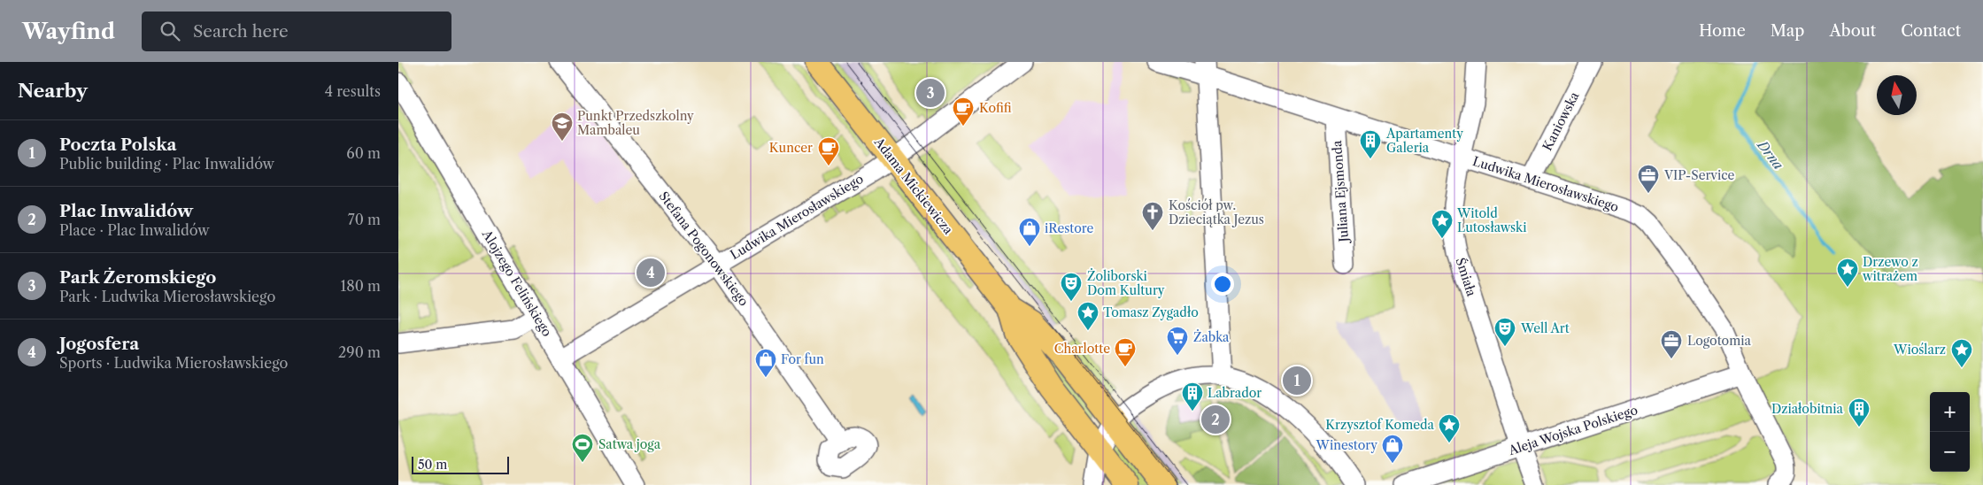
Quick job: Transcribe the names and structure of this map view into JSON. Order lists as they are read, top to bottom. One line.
{"streets":{"main road":["Adama Mickiewicza"],"street":["Kaniowska","Ludwika Mierosławskiego","Juliana Ejsmonda","Stefana Pogonowskiego","Śmiała","Alojzego Felińskiego","Aleja Wojska Polskiego"]},"crossings":[["Kaniowska","Ludwika Mierosławskiego"],["Ludwika Mierosławskiego","Adama Mickiewicza"],["Ludwika Mierosławskiego","Juliana Ejsmonda"],["Ludwika Mierosławskiego","Stefana Pogonowskiego"],["Ludwika Mierosławskiego","Śmiała"],["Ludwika Mierosławskiego","Alojzego Felińskiego"],["Ludwika Mierosławskiego","Aleja Wojska Polskiego"],["Śmiała","Aleja Wojska Polskiego"]],"water":["Drna"],"places":{"cafe":["Kofifi","Kuncer","Charlotte"],"school or university":["Punkt Przedszkolny Mambaleu"],"building":["Apartamenty Galeria","Labrador","Działobitnia"],"office":["VIP-Service","Logotomia"],"church":["Kościół pw. Dzieciątka Jezus"],"place":["Witold Lutosławski","Drzewo z witrażem","Tomasz Zygadło","Wioślarz","Krzysztof Komeda"],"shop":["iRestore","For fun","Winestory"],"theatre":["Żoliborski Dom Kultury","Well Art"],"supermarket":["Żabka"],"sports":["Satwa joga"]},"scale_bar":"50 m","north":"top","page":{"header":"Wayfind","search":"Search here","nav":["Home","Map","About","Contact"],"heading":["Nearby","4 results"],"pins":["3","4","1","2"],"list":[{"mark":"1","name":"Poczta Polska","note":"Public building · Plac Inwalidów","value":"60 m"},{"mark":"2","name":"Plac Inwalidów","note":"Place · Plac Inwalidów","value":"70 m"},{"mark":"3","name":"Park Żeromskiego","note":"Park · Ludwika Mierosławskiego","value":"180 m"},{"mark":"4","name":"Jogosfera","note":"Sports · Ludwika Mierosławskiego","value":"290 m"}],"map_buttons":["+","−"],"scale":"50 m"}}
